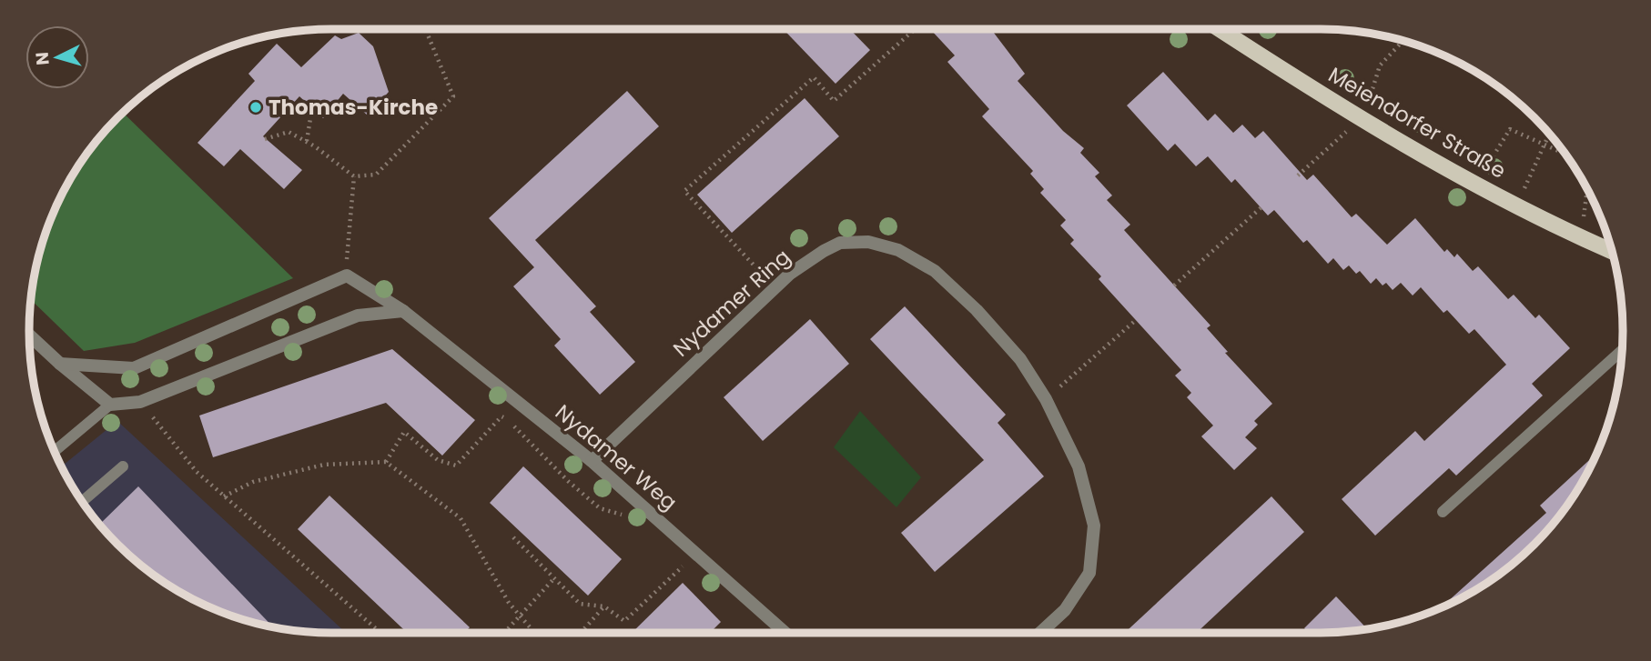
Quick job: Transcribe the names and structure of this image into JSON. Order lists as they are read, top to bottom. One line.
{"streets":{"main road":["Meiendorfer Straße"],"street":["Nydamer Ring","Nydamer Weg"]},"crossings":[["Nydamer Ring","Nydamer Weg"]],"places":["Thomas-Kirche"],"north":"left"}
